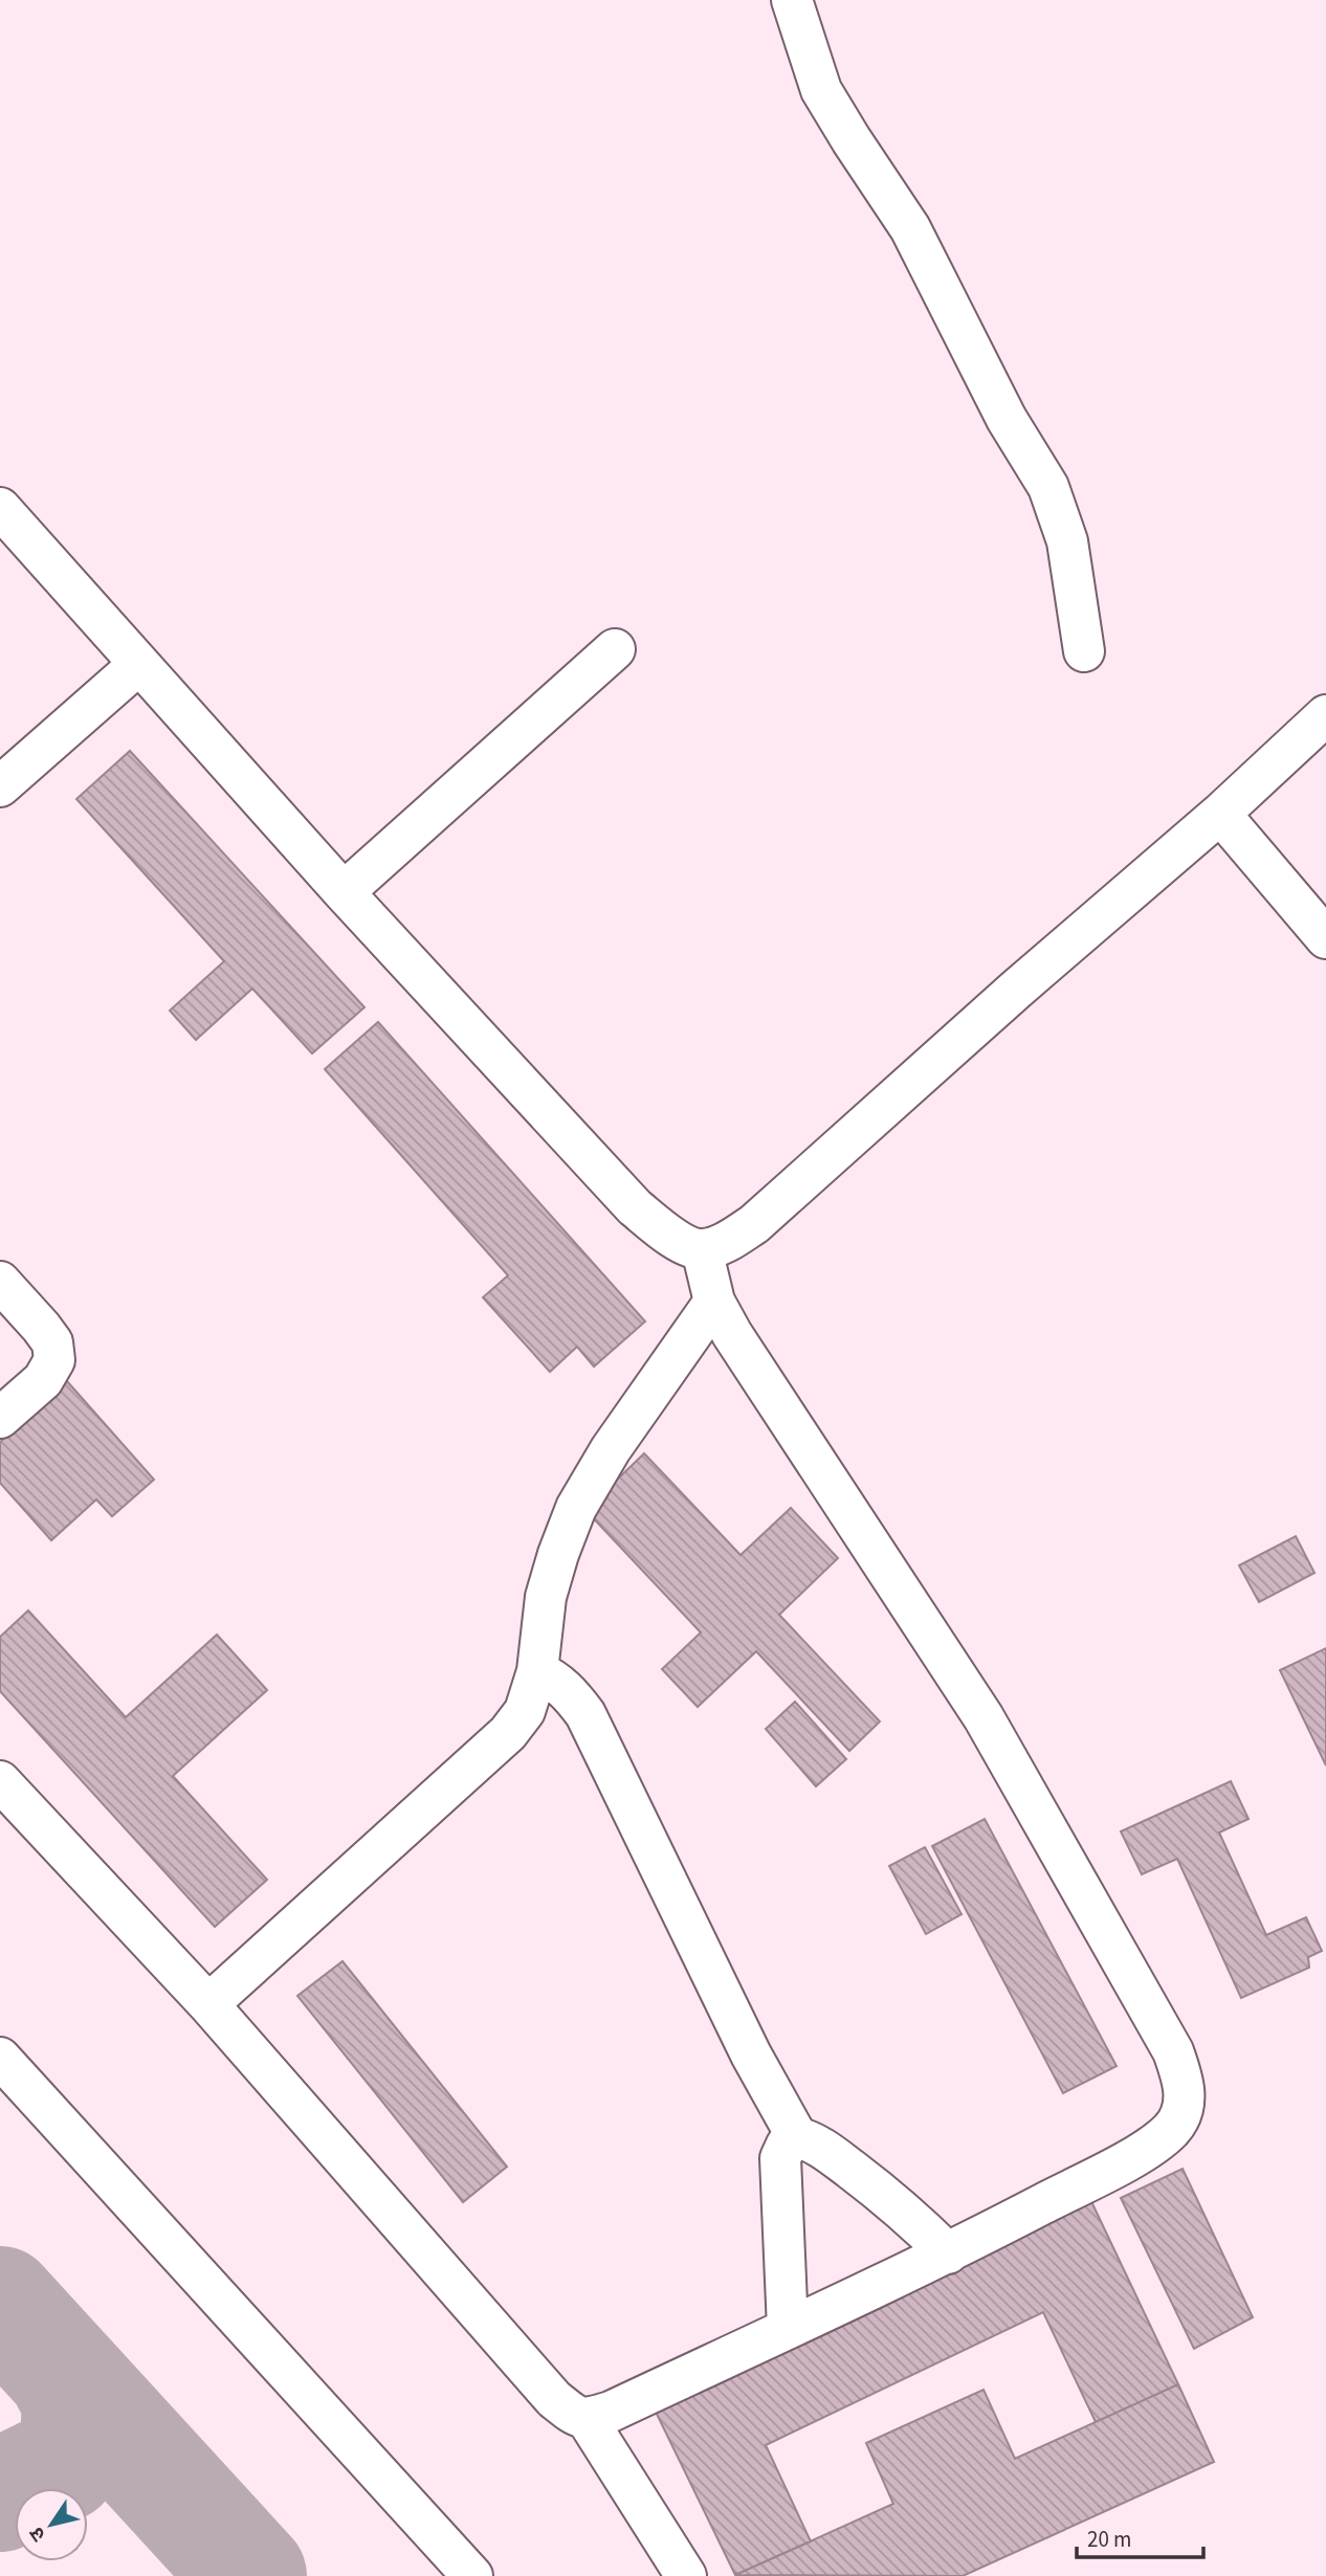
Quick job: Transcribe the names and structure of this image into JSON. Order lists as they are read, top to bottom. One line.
{"scale_bar":"20 m","north":"bottom left"}
